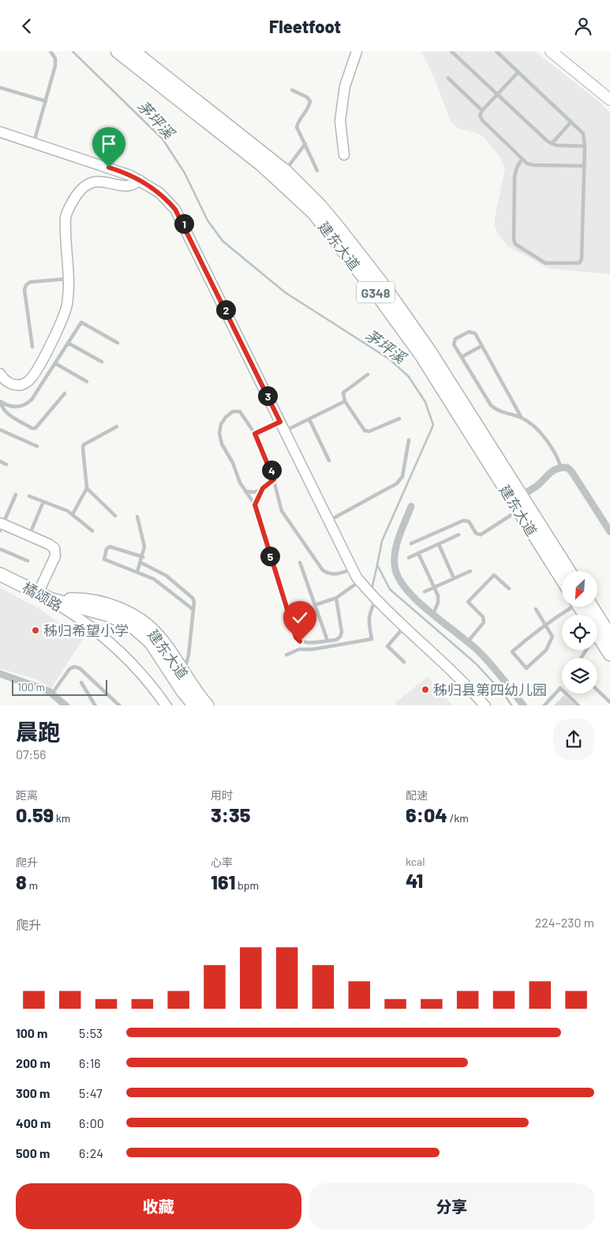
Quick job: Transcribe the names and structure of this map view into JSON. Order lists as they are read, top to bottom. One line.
{"streets":{"highway":["建东大道","G348","橘颂路"]},"crossings":[["建东大道","橘颂路"]],"water":["茅坪溪"],"places":["秭归希望小学","秭归县第四幼儿园"],"scale_bar":"100 m","north":"bottom left","page":{"header":"Fleetfoot","pins":["1","2","3","4","5"],"scale":"100 m","heading":["晨跑","07:56"],"stats":[["距离","0.59 km"],["用时","3:35"],["配速","6:04 /km"],["爬升","8 m"],["心率","161 bpm"],["kcal","41"]],"chart":["爬升","224–230 m"],"list":[{"name":"100 m","note":"5:53"},{"name":"200 m","note":"6:16"},{"name":"300 m","note":"5:47"},{"name":"400 m","note":"6:00"},{"name":"500 m","note":"6:24"}],"buttons":["收藏","分享"]}}
